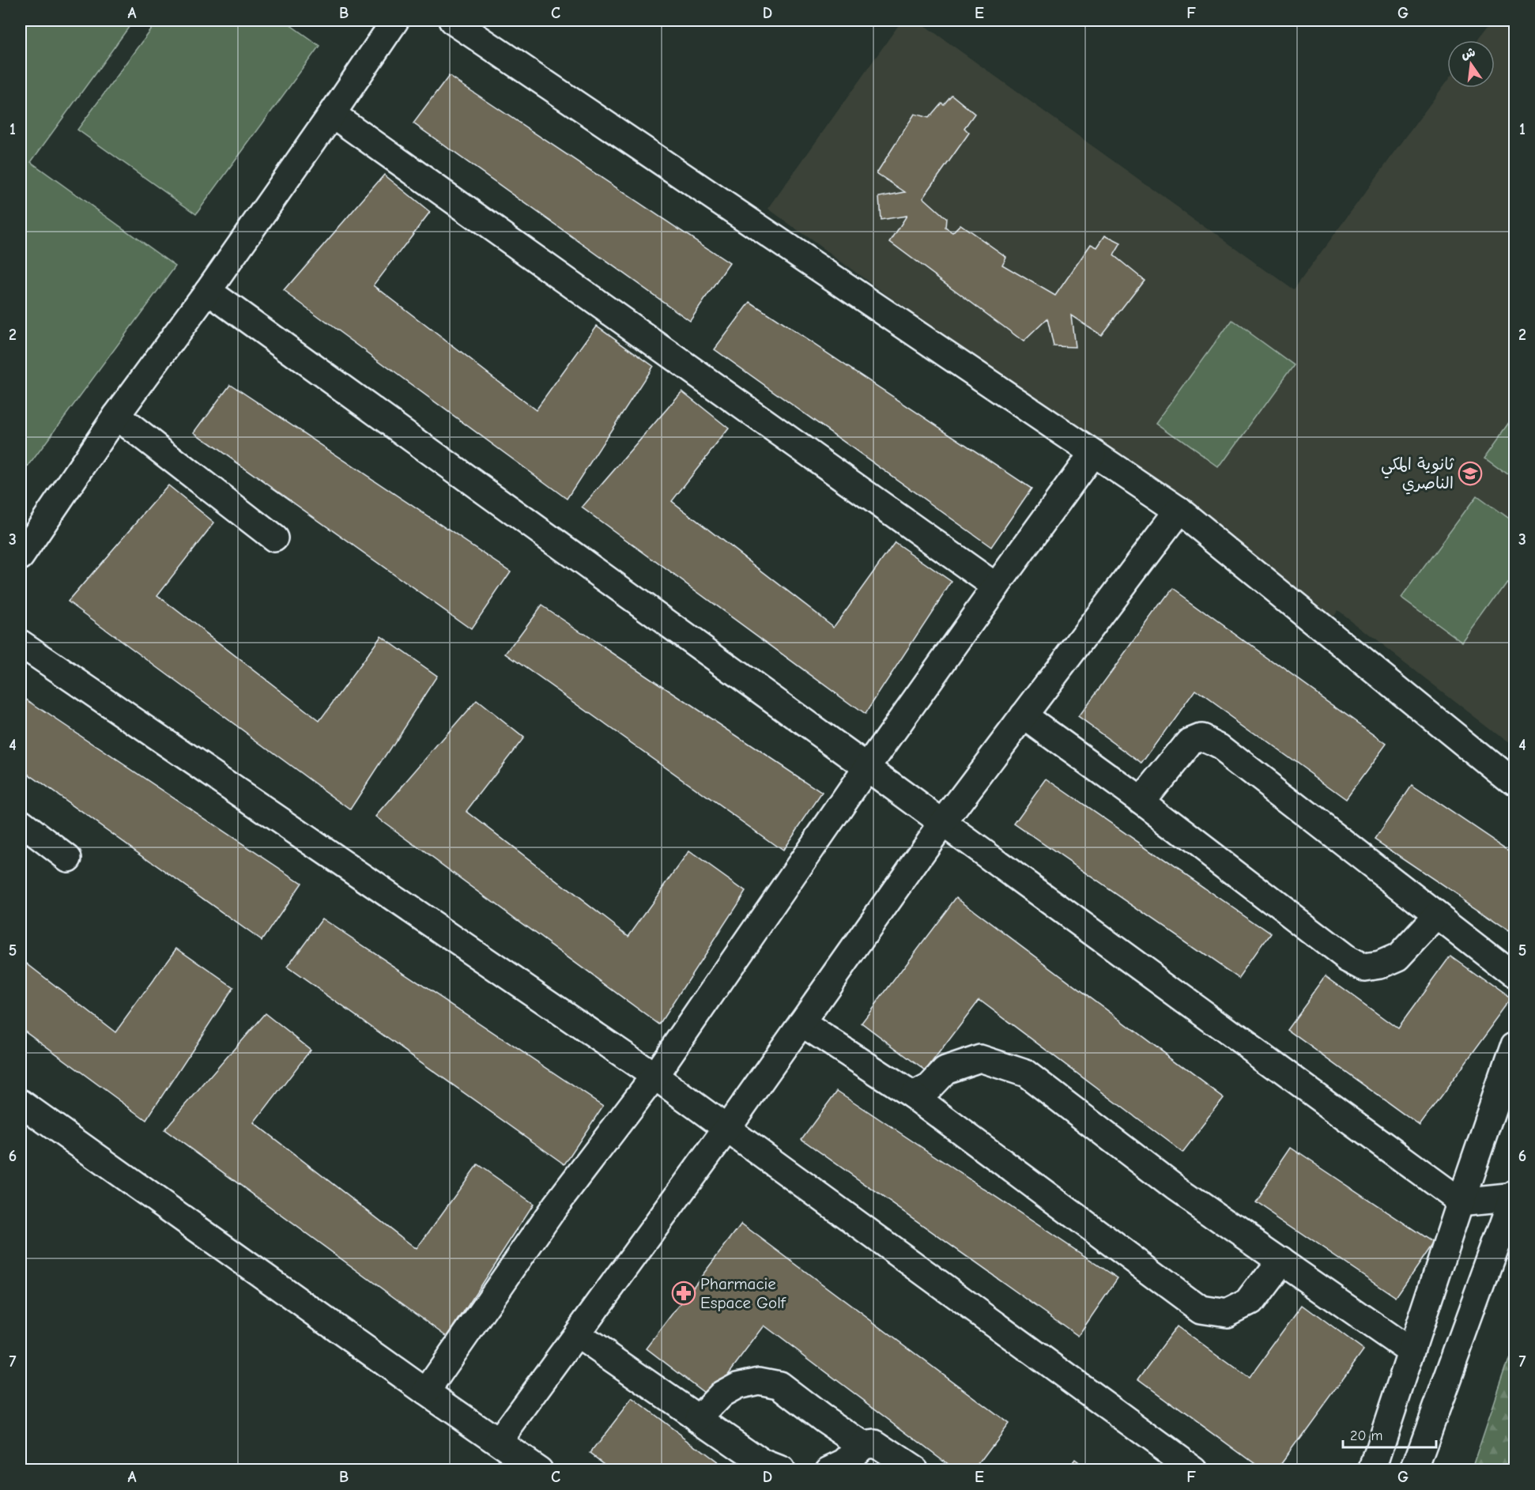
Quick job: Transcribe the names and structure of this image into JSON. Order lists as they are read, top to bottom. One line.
{"places":{"school or university":["ثانوية المكي الناصري"],"pharmacy":["Pharmacie Espace Golf"]},"scale_bar":"20 m","north":"top","grid":{"columns":["A","B","C","D","E","F","G"],"rows":["1","2","3","4","5","6","7"]}}
